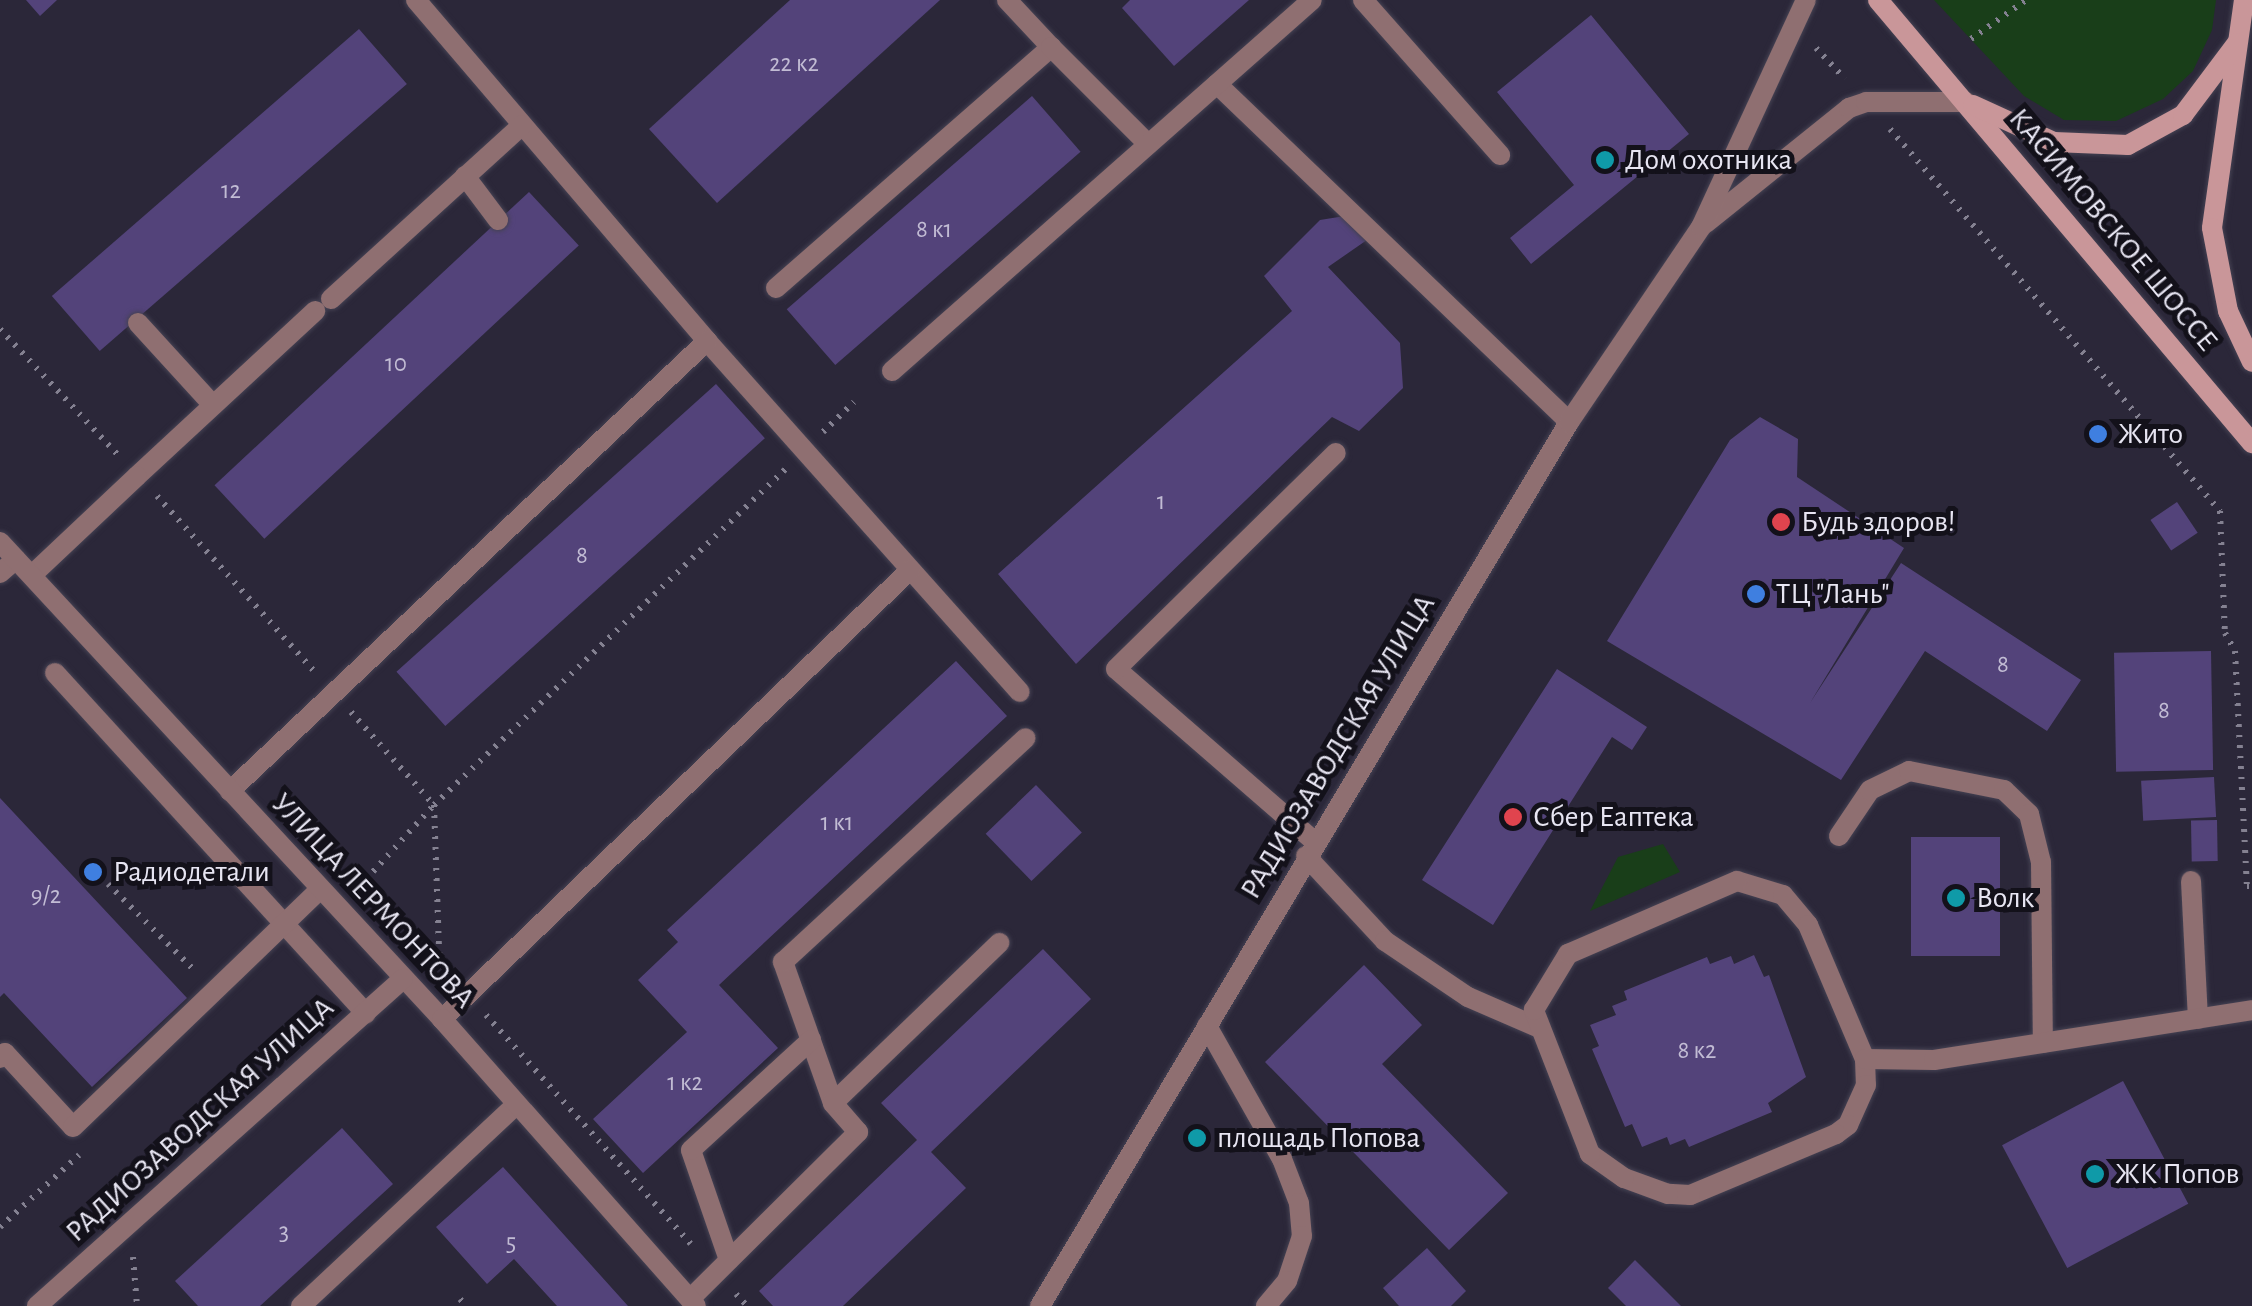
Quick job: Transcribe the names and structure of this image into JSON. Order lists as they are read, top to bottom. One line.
{"streets":{"main road":["КАСИМОВСКОЕ ШОССЕ"],"street":["РАДИОЗАВОДСКАЯ УЛИЦА","УЛИЦА ЛЕРМОНТОВА"]},"crossings":[["РАДИОЗАВОДСКАЯ УЛИЦА","УЛИЦА ЛЕРМОНТОВА"]],"places":["Дом охотника","Жито","Будь здоров!","ТЦ \"Лань\"","Сбер Еаптека","Радиодетали","Волк","площадь Попова","ЖК Попов"],"house_numbers":["22 к2","12","8 к1","10","1","8","8","8","1 к1","9/2","8 к2","1 к2","3","5"]}
